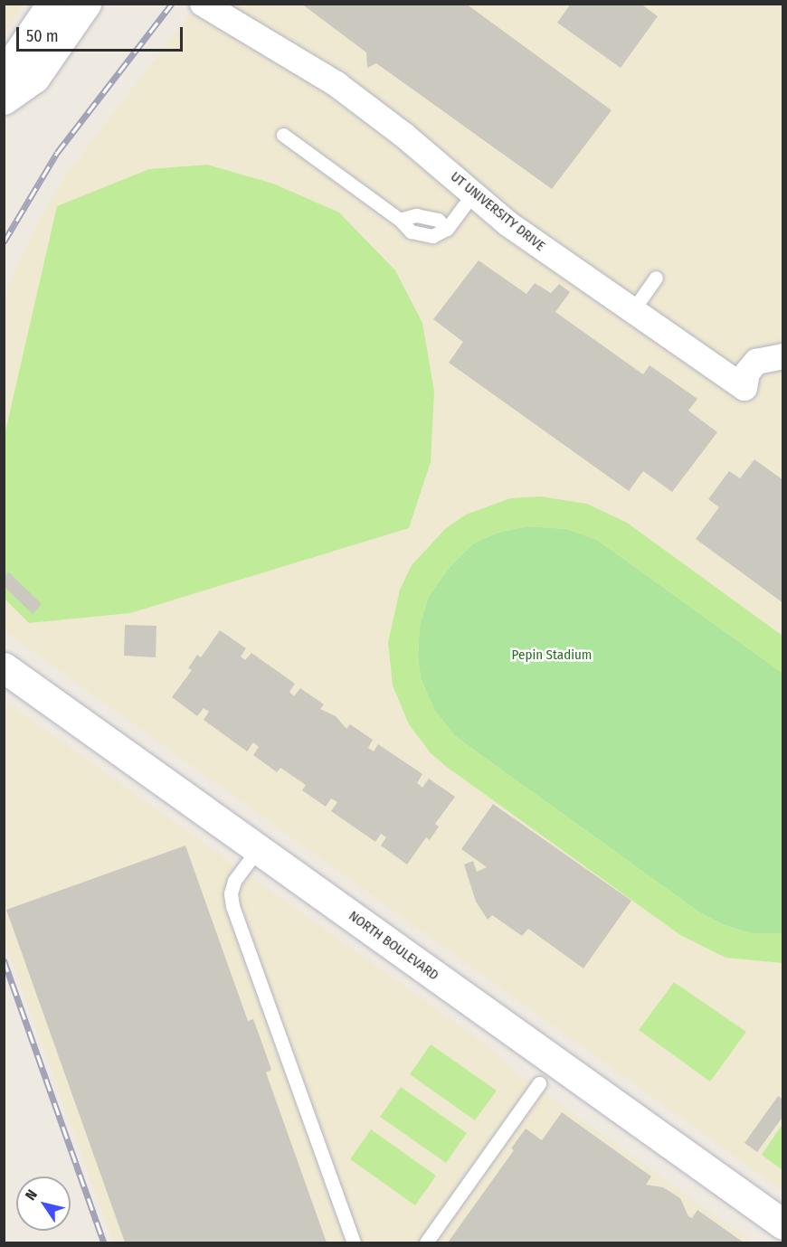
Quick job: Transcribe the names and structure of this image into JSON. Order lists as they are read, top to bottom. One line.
{"streets":{"street":["UT UNIVERSITY DRIVE","NORTH BOULEVARD"]},"parks":["Pepin Stadium"],"scale_bar":"50 m","north":"top left"}
